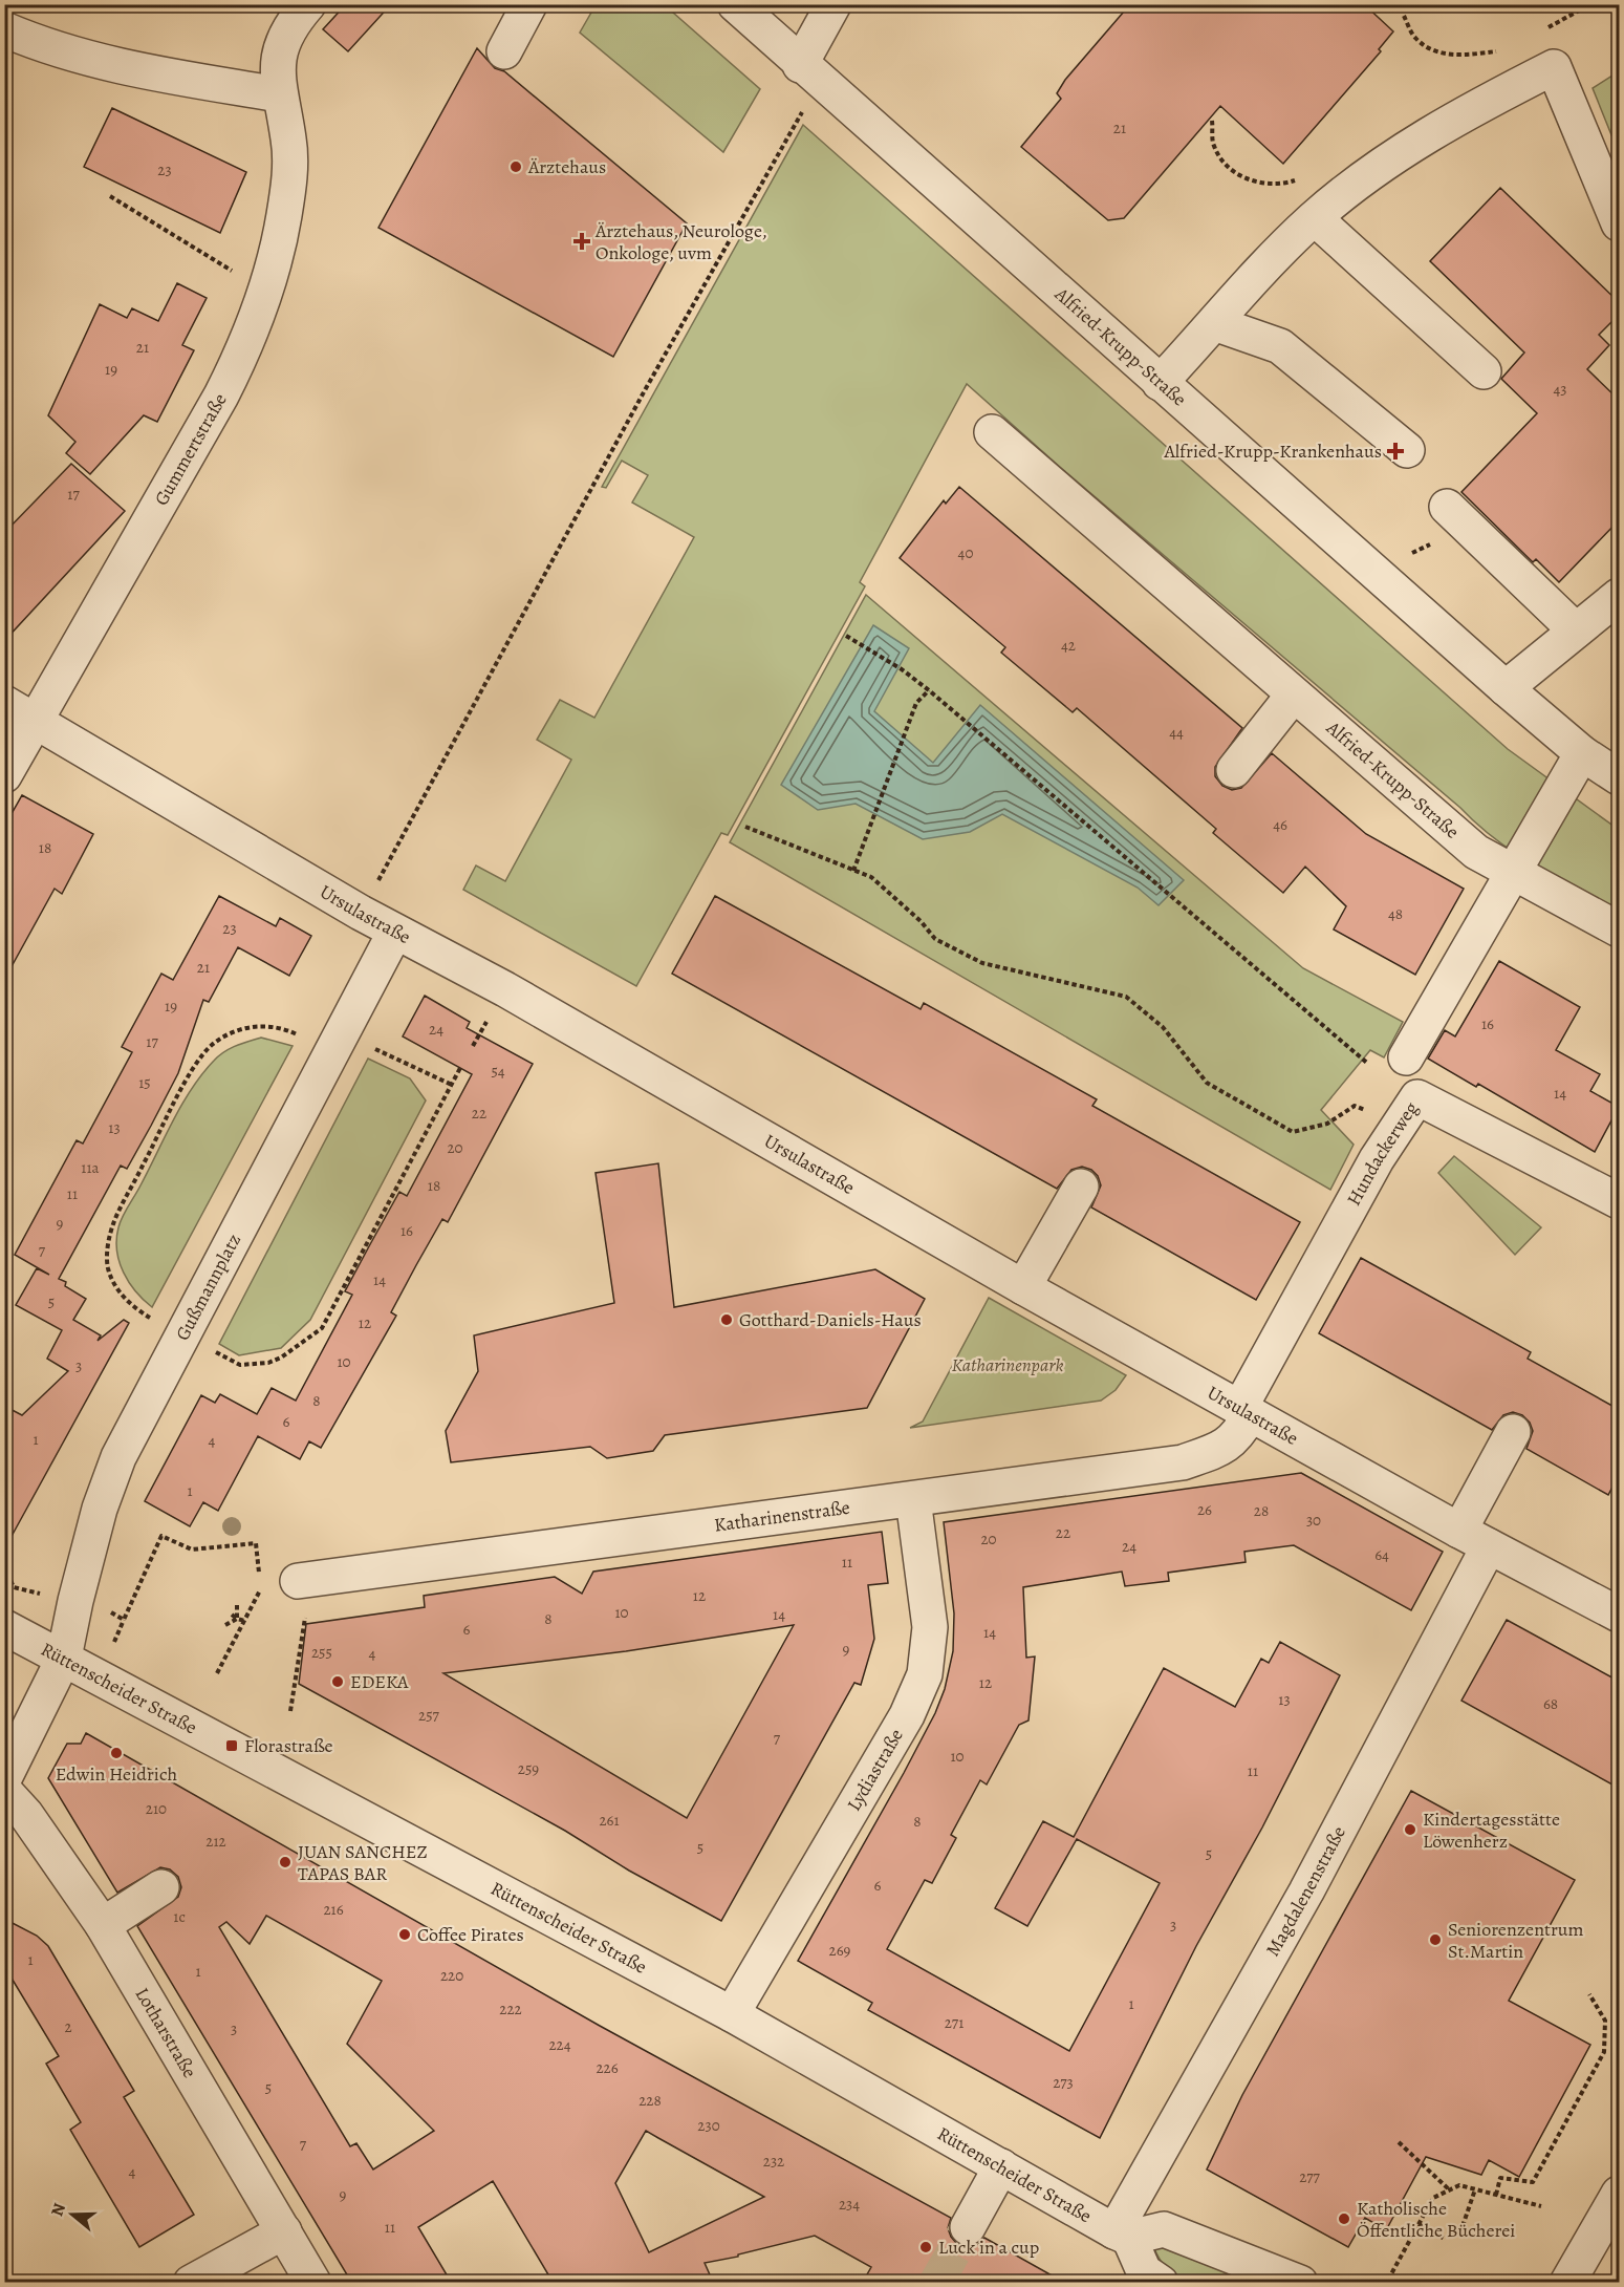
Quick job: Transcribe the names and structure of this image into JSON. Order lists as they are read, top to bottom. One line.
{"streets":{"street":["Alfried-Krupp-Straße","Gummertstraße","Ursulastraße","Hundackerweg","Gußmannplatz","Katharinenstraße","Rüttenscheider Straße","Lydiastraße","Magdalenenstraße","Lotharstraße"]},"crossings":[["Gummertstraße","Ursulastraße"],["Ursulastraße","Hundackerweg"],["Ursulastraße","Gußmannplatz"],["Ursulastraße","Katharinenstraße"],["Ursulastraße","Magdalenenstraße"],["Hundackerweg","Katharinenstraße"],["Gußmannplatz","Rüttenscheider Straße"],["Katharinenstraße","Lydiastraße"],["Rüttenscheider Straße","Lydiastraße"],["Rüttenscheider Straße","Magdalenenstraße"]],"parks":["Katharinenpark"],"places":{"other":["Ärztehaus","Gotthard-Daniels-Haus","EDEKA","Edwin Heidrich","Kindertagesstätte Löwenherz","JUAN SANCHEZ TAPAS BAR","Coffee Pirates","Seniorenzentrum St.Martin","Katholische Öffentliche Bücherei","Luck in a cup"],"health":["Ärztehaus, Neurologe, Onkologe, uvm","Alfried-Krupp-Krankenhaus"],"transit":["Florastraße"]},"house_numbers":["21","23","21","19","43","17","40","42","44","46","18","48","23","21","19","16","24","17","54","15","14","22","13","20","11a","18","11","9","16","7","14","5","12","10","3","8","6","1","4","1","26","28","30","22","20","24","64","11","12","10","14","8","6","14","9","255","4","12","13","68","257","7","10","259","11","210","261","8","212","5","5","6","216","1c","3","269","1","1","220","1","222","271","2","3","224","226","273","5","228","230","7","232","4","277","9","234","11"],"north":"left"}
